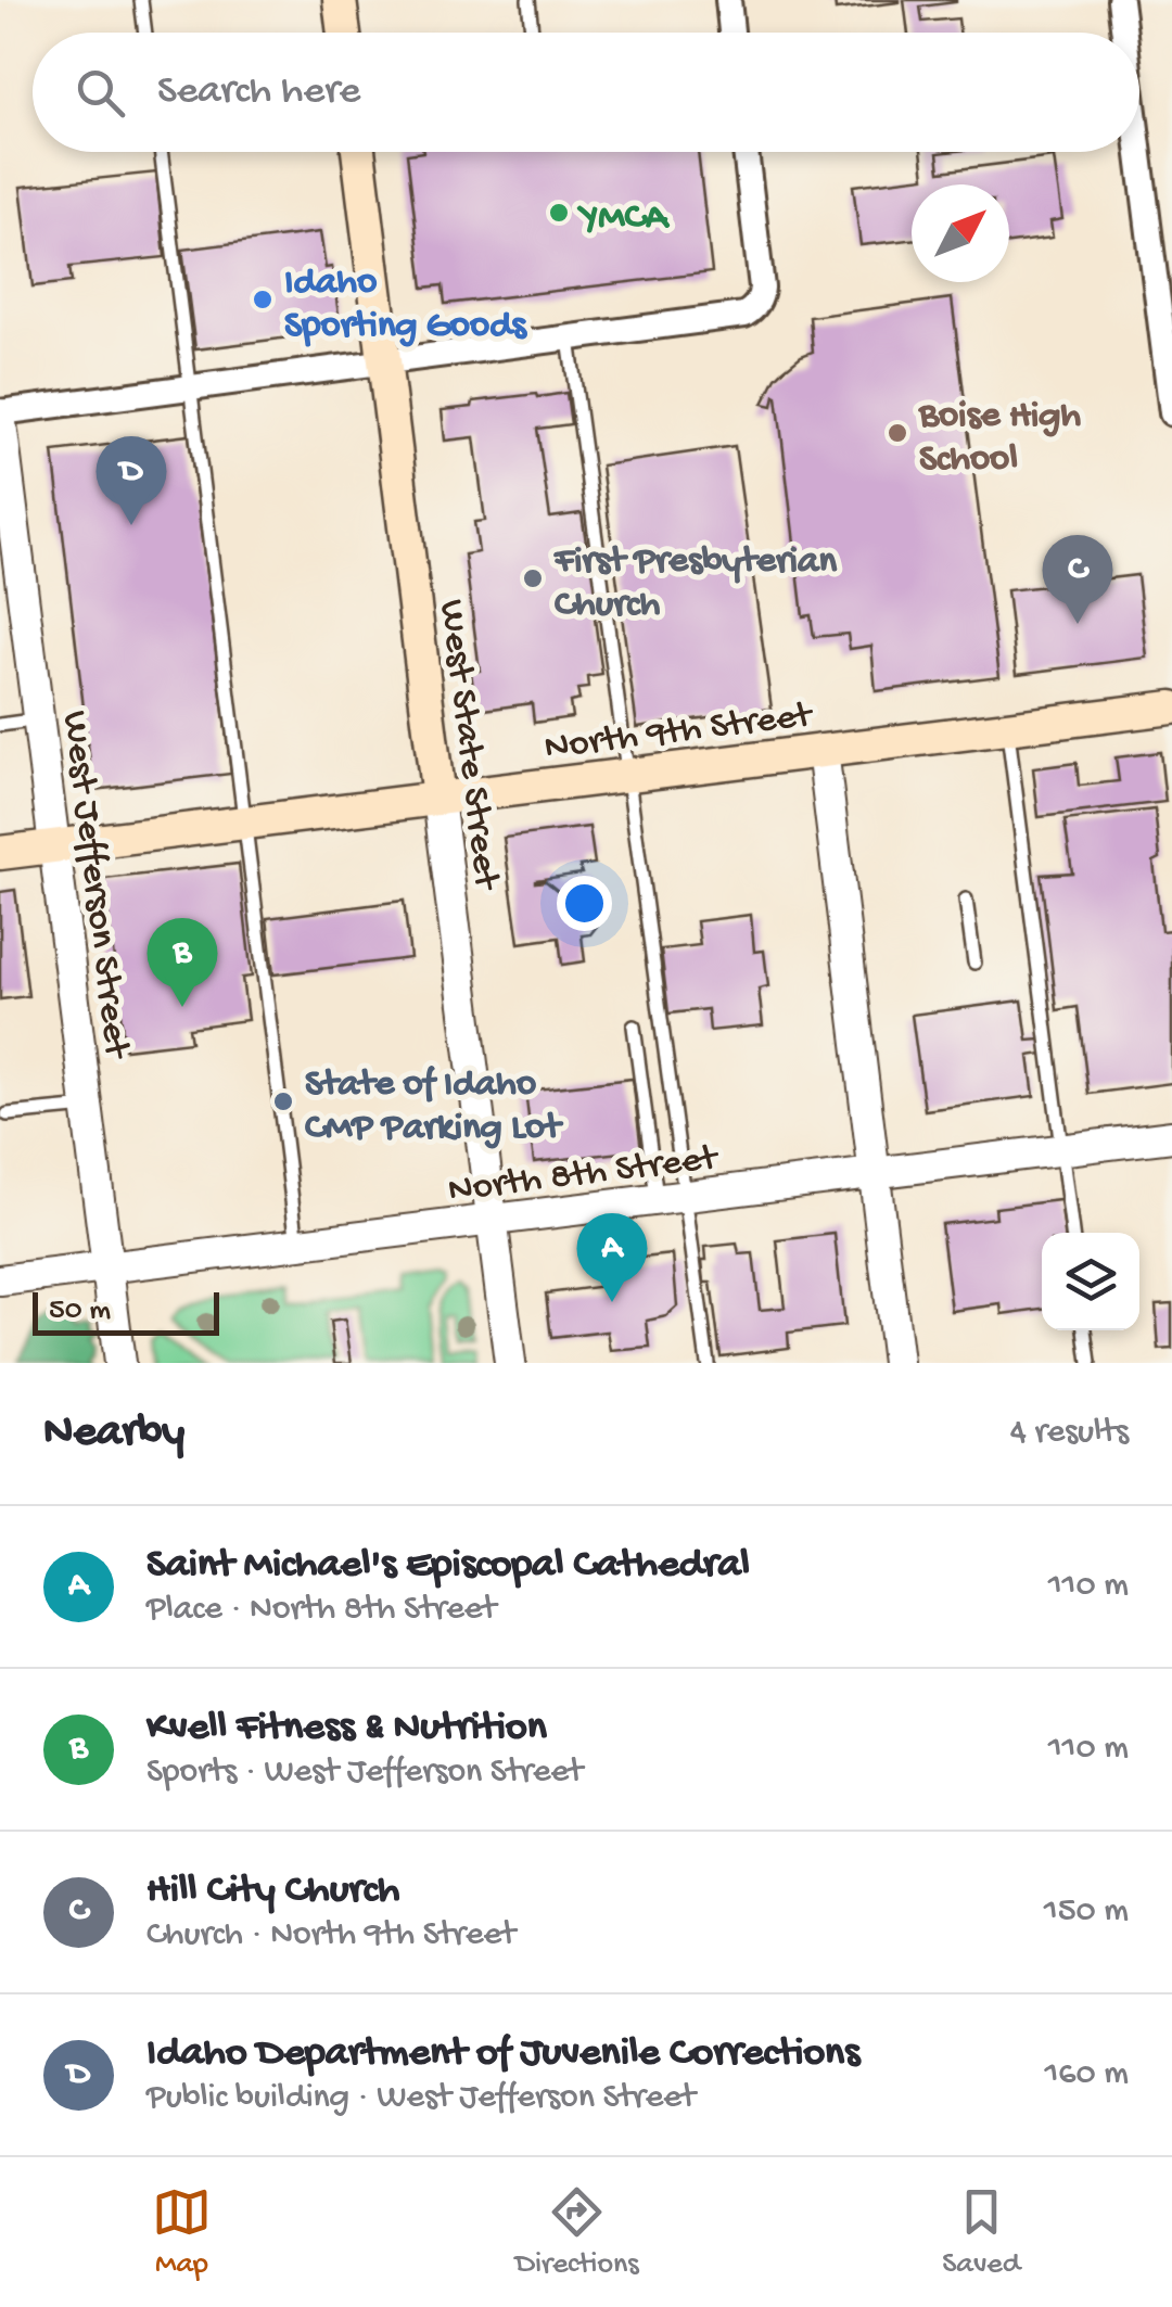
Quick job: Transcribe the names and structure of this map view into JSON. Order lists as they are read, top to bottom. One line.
{"streets":{"main road":["North 9th Street","West State Street"],"street":["West Jefferson Street","North 8th Street"]},"crossings":[["North 9th Street","West State Street"],["North 9th Street","West Jefferson Street"],["West State Street","North 8th Street"],["West Jefferson Street","North 8th Street"]],"places":["YMCA","Idaho Sporting Goods","Boise High School","First Presbyterian Church","State of Idaho CMP Parking Lot"],"scale_bar":"50 m","north":"top right","page":{"search":"Search here","pins":["D","C","B","A"],"scale":"50 m","heading":["Nearby","4 results"],"list":[{"mark":"A","name":"Saint Michael's Episcopal Cathedral","note":"Place · North 8th Street","value":"110 m"},{"mark":"B","name":"Kvell Fitness & Nutrition","note":"Sports · West Jefferson Street","value":"110 m"},{"mark":"C","name":"Hill City Church","note":"Church · North 9th Street","value":"150 m"},{"mark":"D","name":"Idaho Department of Juvenile Corrections","note":"Public building · West Jefferson Street","value":"160 m"}],"nav":["Map","Directions","Saved"]}}
